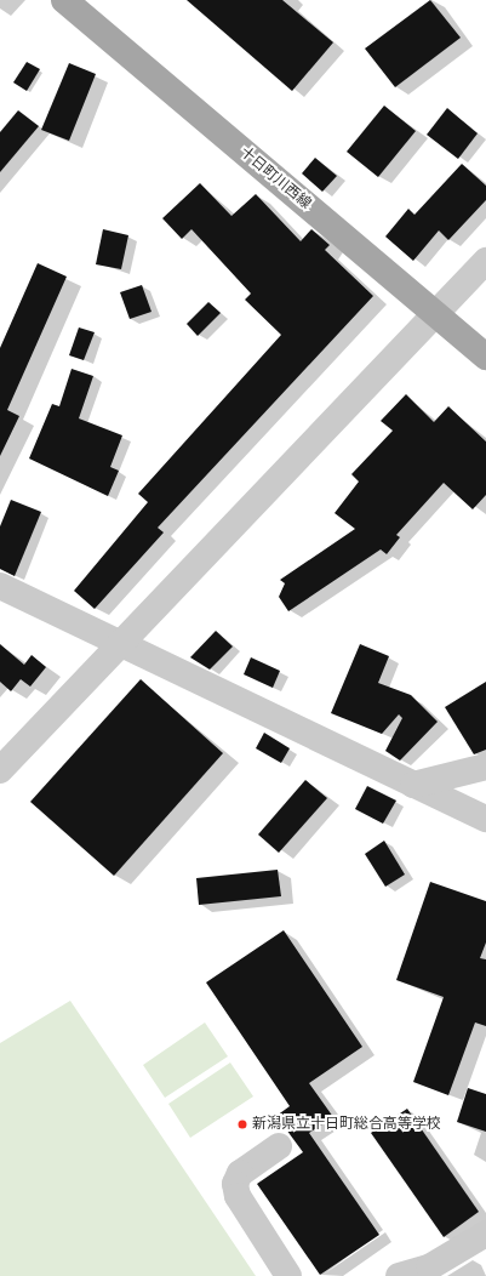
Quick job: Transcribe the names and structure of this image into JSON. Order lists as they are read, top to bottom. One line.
{"streets":{"main road":["十日町川西線"]},"places":["新潟県立十日町総合高等学校"]}
